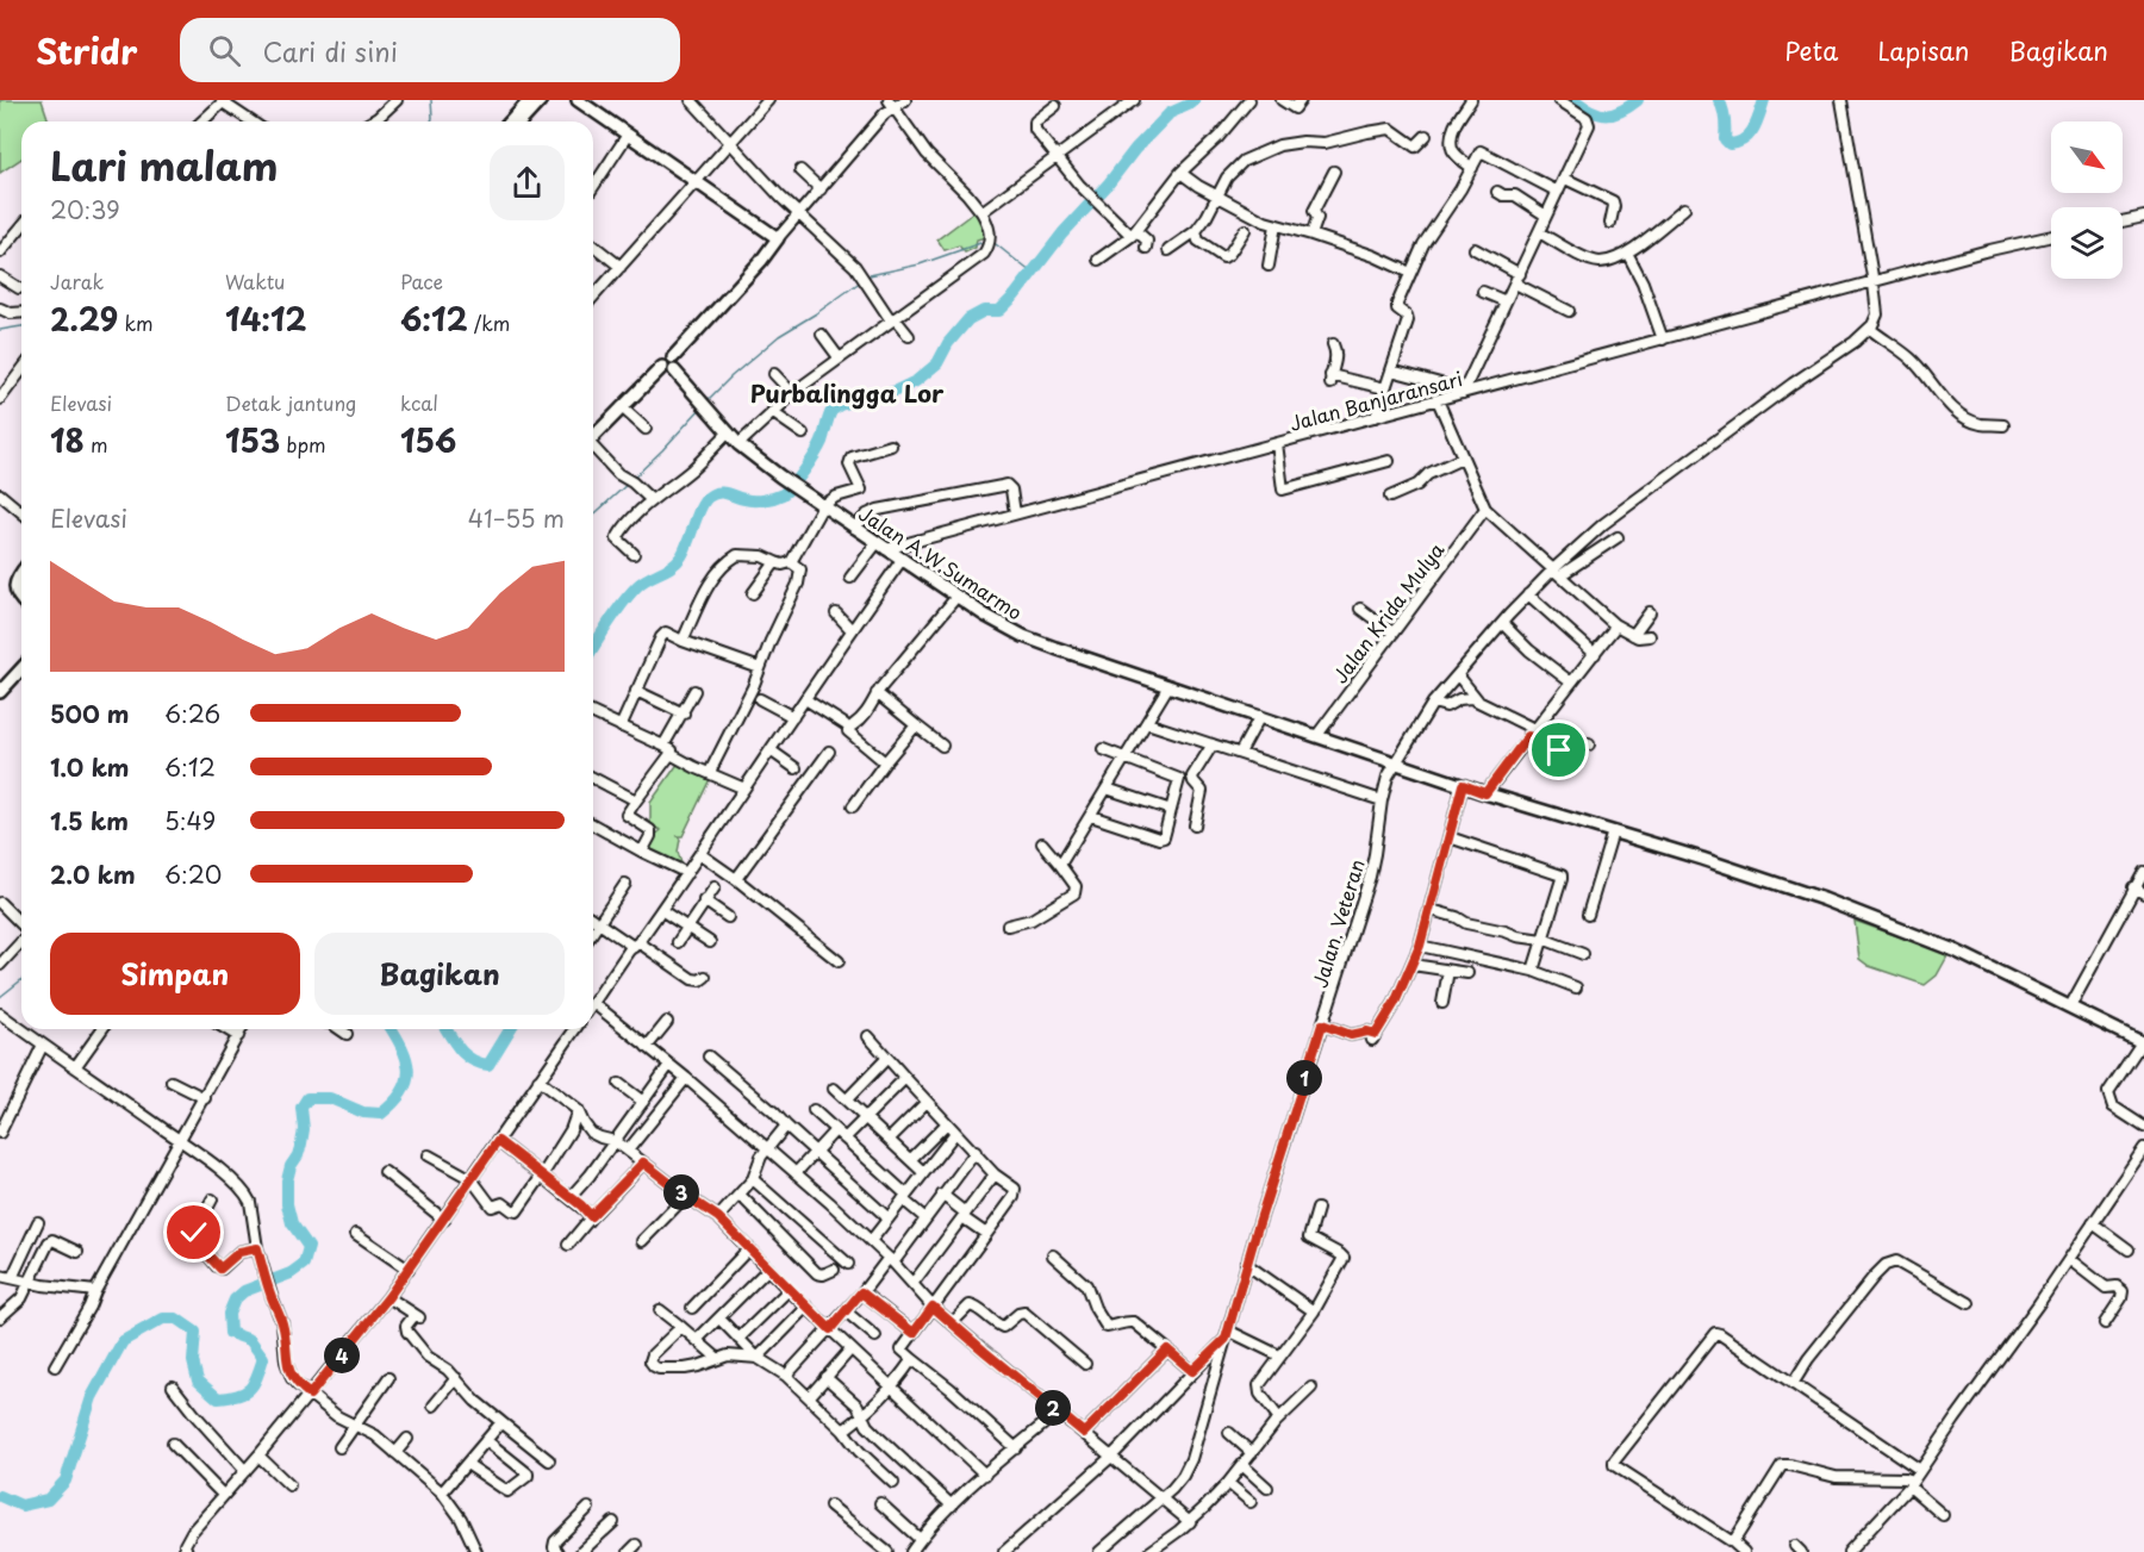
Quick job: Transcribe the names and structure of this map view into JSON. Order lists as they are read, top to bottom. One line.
{"streets":{"main road":["Jalan A.W.Sumarmo"],"street":["Jalan Banjaransari","Jalan Krida Mulya","Jalan. Veteran"]},"crossings":[["Jalan Banjaransari","Jalan A.W.Sumarmo"],["Jalan A.W.Sumarmo","Jalan Krida Mulya"],["Jalan A.W.Sumarmo","Jalan. Veteran"]],"districts":["Purbalingga Lor"],"north":"bottom right","page":{"header":"Stridr","search":"Cari di sini","nav":["Peta","Lapisan","Bagikan"],"heading":["Lari malam","20:39"],"stats":[["Jarak","2.29 km"],["Waktu","14:12"],["Pace","6:12 /km"],["Elevasi","18 m"],["Detak jantung","153 bpm"],["kcal","156"]],"chart":["Elevasi","41–55 m"],"list":[{"name":"500 m","note":"6:26"},{"name":"1.0 km","note":"6:12"},{"name":"1.5 km","note":"5:49"},{"name":"2.0 km","note":"6:20"}],"buttons":["Simpan","Bagikan"],"pins":["1","3","4","2"]}}
